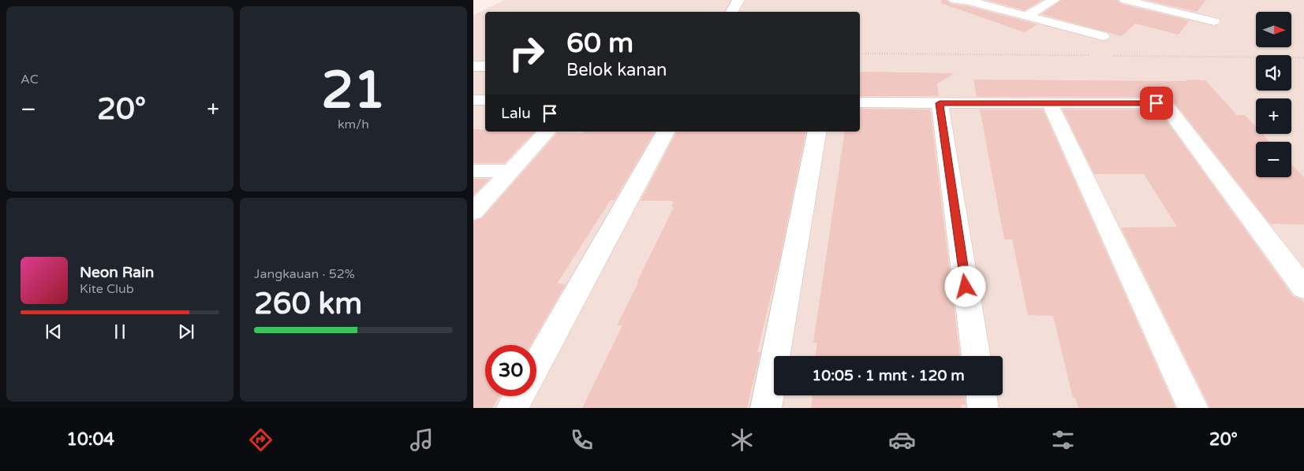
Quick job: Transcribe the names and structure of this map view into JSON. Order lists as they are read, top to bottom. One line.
{"north":"right","page":{"tile":["AC",["21","km/h"],["Jangkauan · 52%","260 km"]],"map_buttons":["+","−"],"turn":["60 m","Belok kanan"],"heat":["−","20°","+"],"then":"Lalu","song":["Neon Rain","Kite Club"],"limit":"30","trip":"10:05 · 1 mnt · 120 m","tabs":["10:04","20°"]}}
